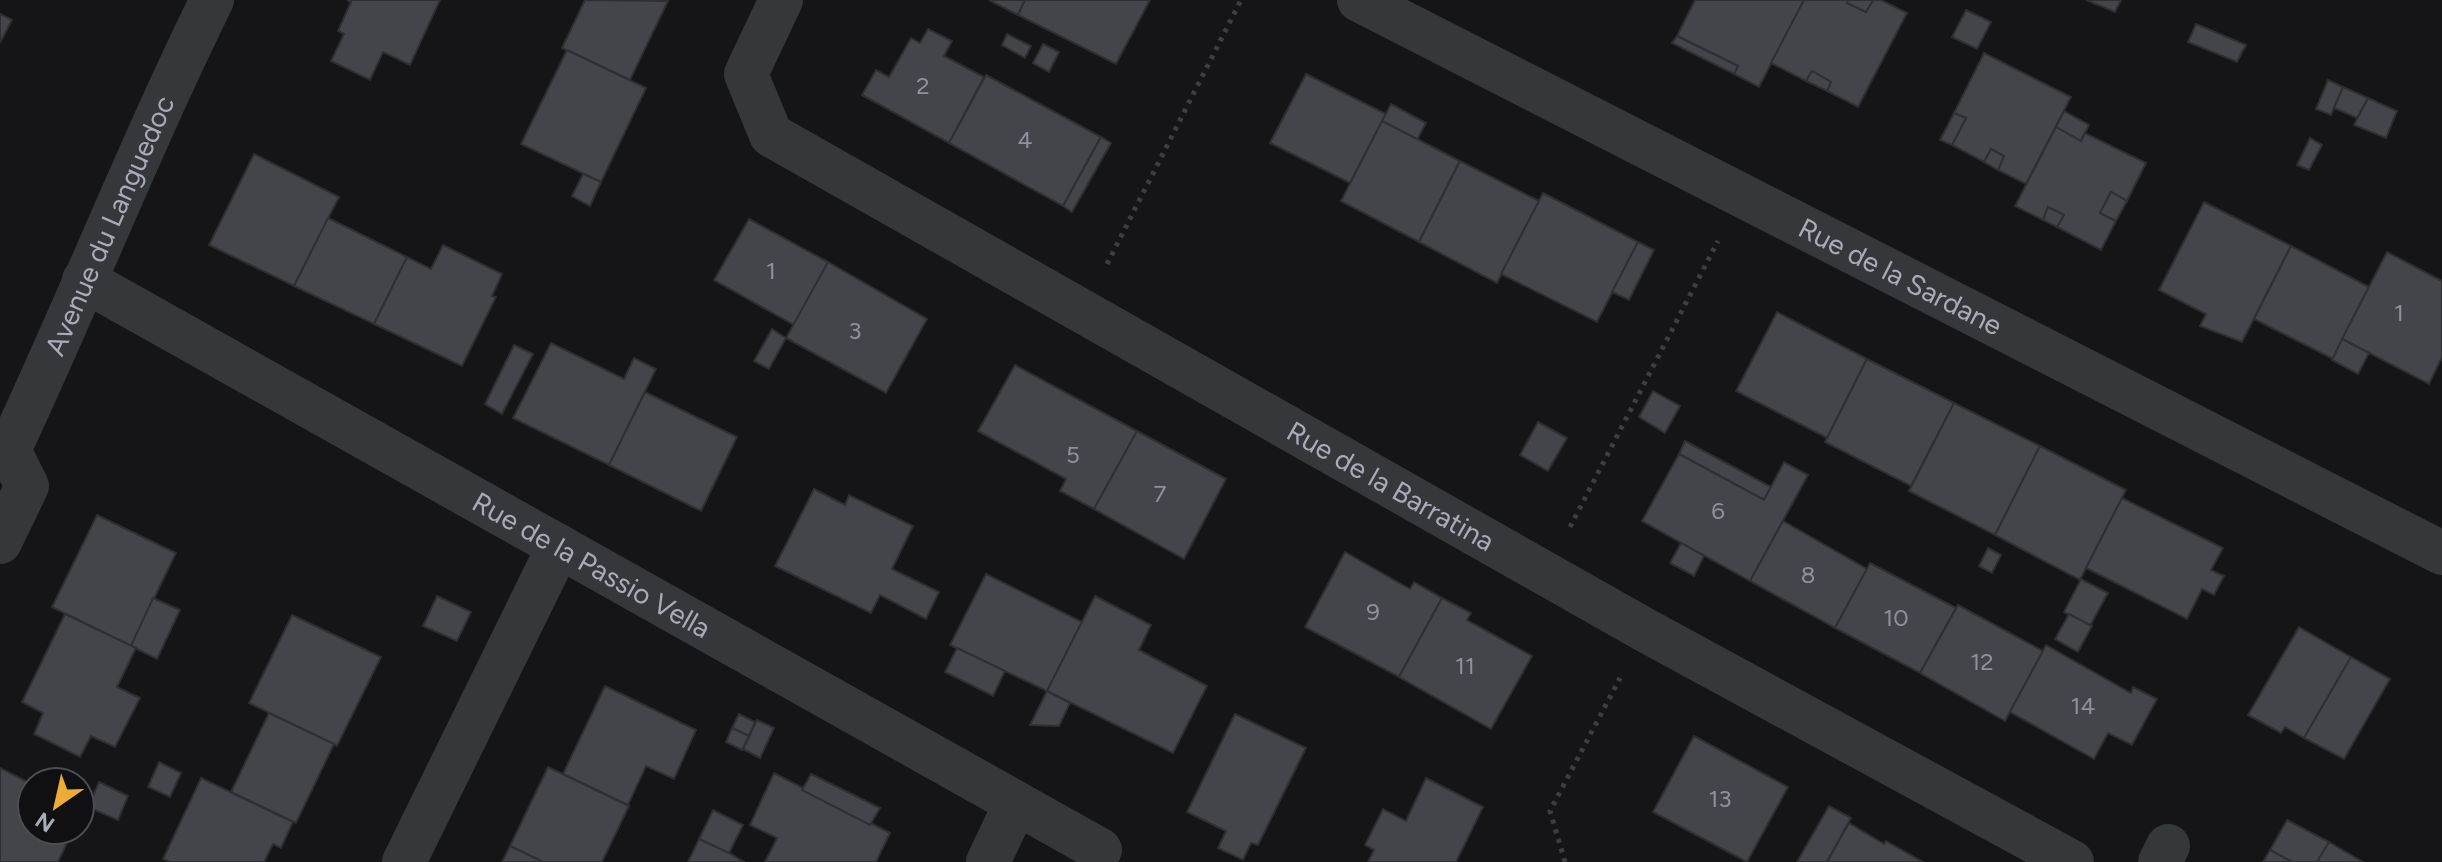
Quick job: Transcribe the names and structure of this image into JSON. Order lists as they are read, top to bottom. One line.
{"streets":{"street":["Avenue du Languedoc","Rue de la Sardane","Rue de la Barratina","Rue de la Passio Vella"]},"crossings":[["Avenue du Languedoc","Rue de la Passio Vella"]],"house_numbers":["2","4","1","1","3","5","7","6","8","9","10","12","11","14","13"],"north":"bottom left"}
